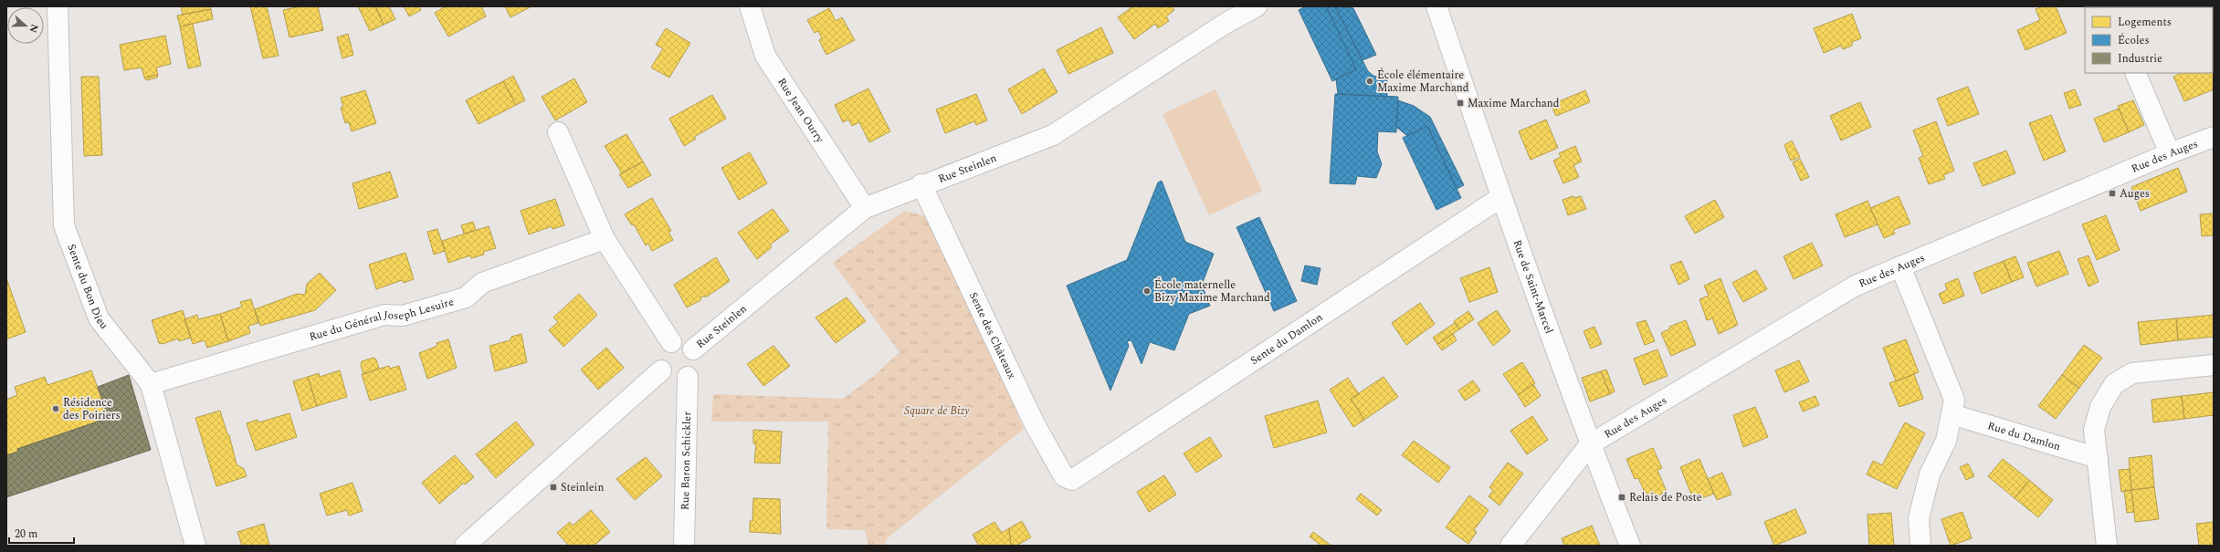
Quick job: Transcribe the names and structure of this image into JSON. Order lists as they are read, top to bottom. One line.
{"streets":{"street":["Rue Jean Ourry","Rue des Auges","Rue Steinlen","Sente du Bon Dieu","Rue de Saint-Marcel","Rue du Général Joseph Lesuire","Sente des Châteaux","Sente du Damlon","Rue du Damlon","Rue Baron Schickler"]},"crossings":[["Rue Jean Ourry","Rue Steinlen"],["Rue des Auges","Rue de Saint-Marcel"],["Rue Steinlen","Sente des Châteaux"],["Rue Steinlen","Rue Baron Schickler"],["Sente du Bon Dieu","Rue du Général Joseph Lesuire"],["Rue de Saint-Marcel","Sente du Damlon"],["Sente des Châteaux","Sente du Damlon"]],"parks":["Square de Bizy"],"places":{"other":["École élémentaire Maxime Marchand","École maternelle Bizy Maxime Marchand","Résidence des Poiriers"],"transit":["Maxime Marchand","Auges","Steinlein","Relais de Poste"]},"legend":["Logements","Écoles","Industrie"],"scale_bar":"20 m","north":"right"}
